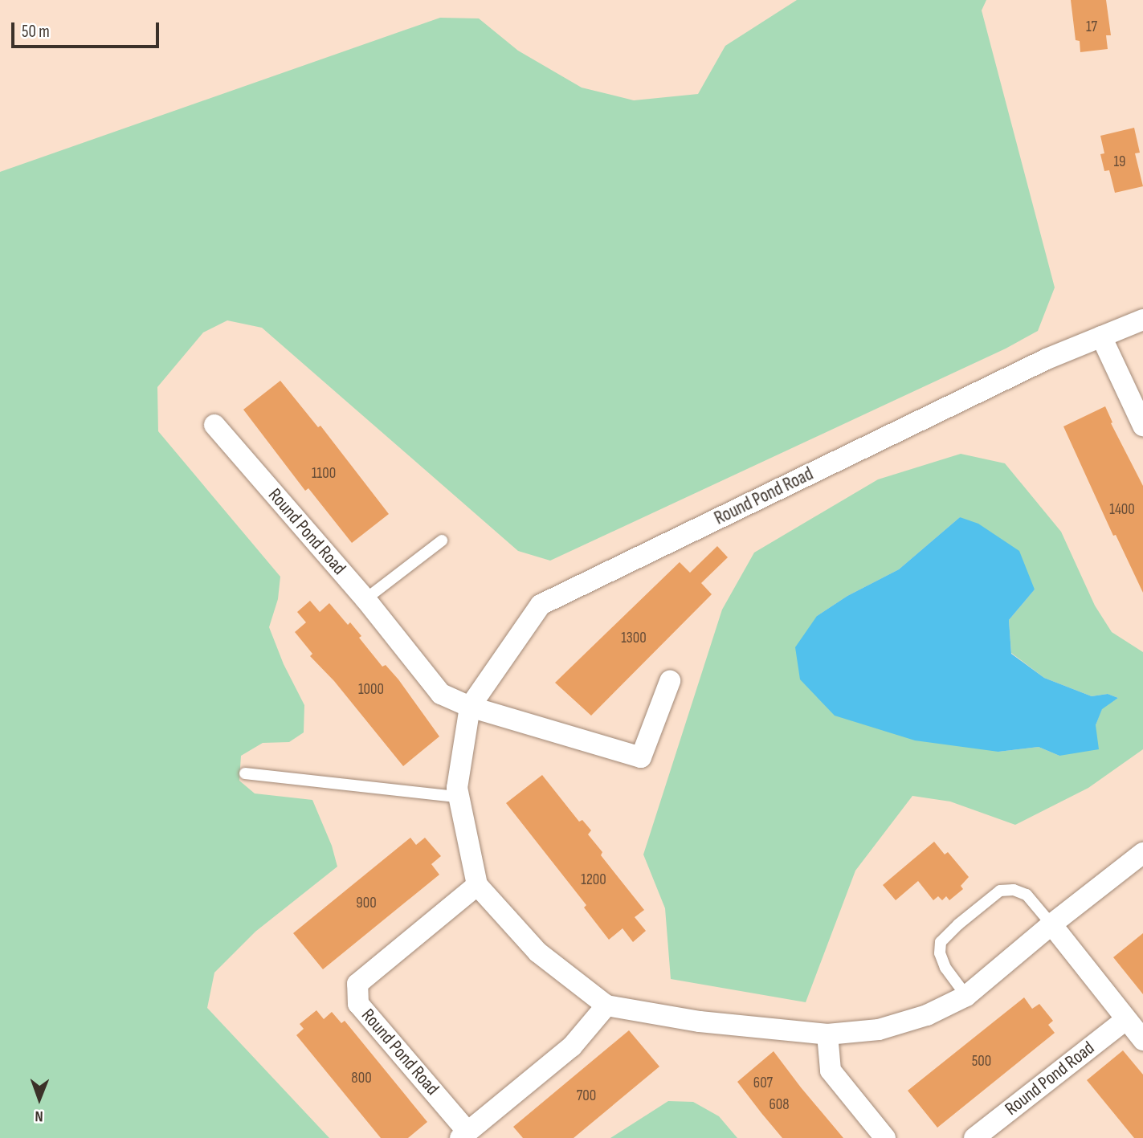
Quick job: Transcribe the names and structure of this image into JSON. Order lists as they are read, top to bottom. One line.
{"streets":{"street":["Round Pond Road"]},"house_numbers":["17","19","1100","1400","1300","1000","1200","900","500","800","607","700","608"],"scale_bar":"50 m","north":"bottom"}
